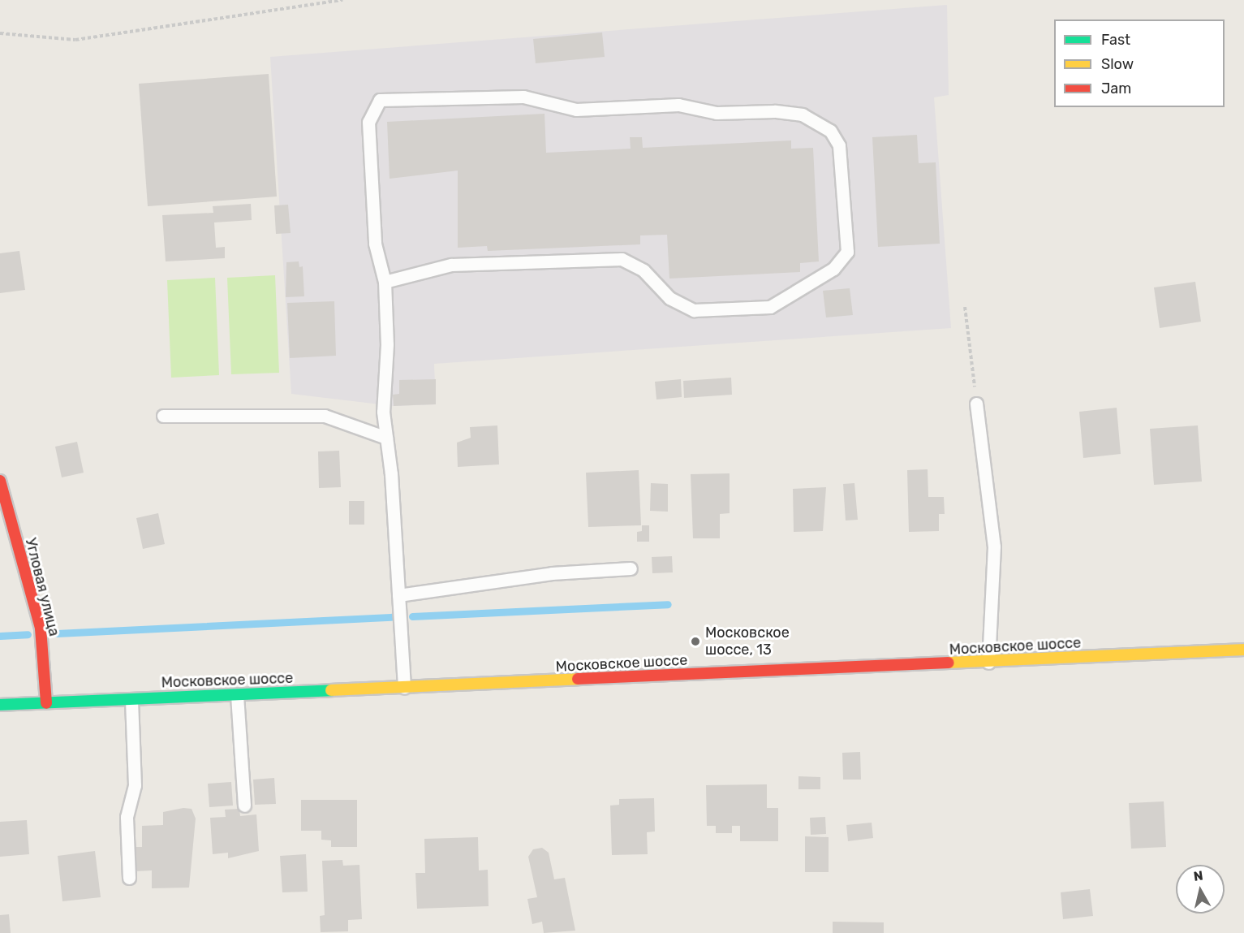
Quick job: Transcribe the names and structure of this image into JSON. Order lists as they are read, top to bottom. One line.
{"streets":{"main road":["Угловая улица","Московское шоссе"]},"crossings":[["Угловая улица","Московское шоссе"]],"places":["Московское шоссе, 13"],"legend":["Fast","Slow","Jam"],"north":"top"}
